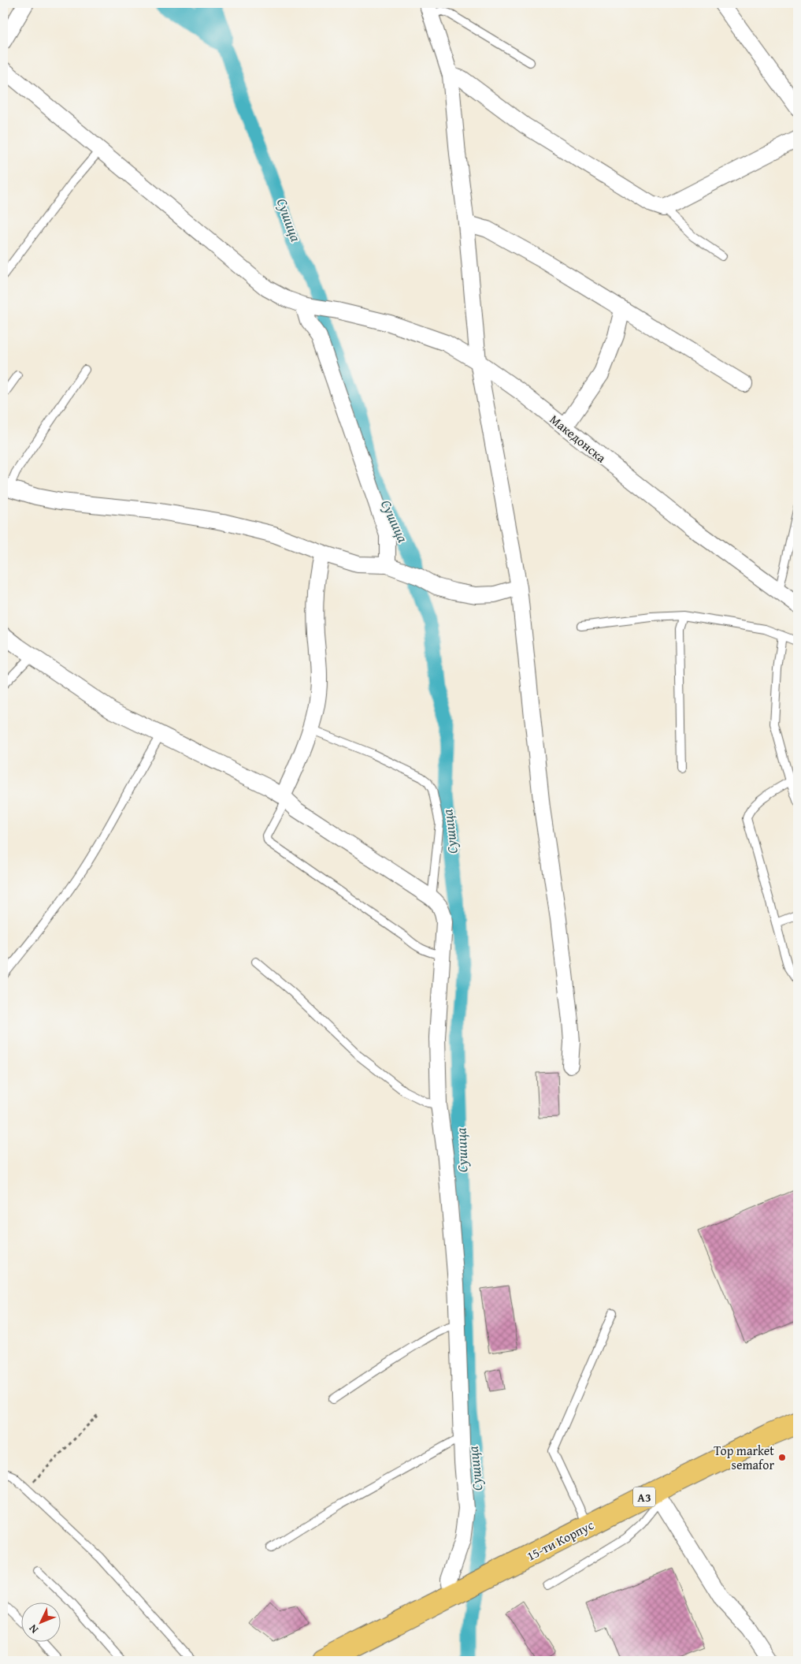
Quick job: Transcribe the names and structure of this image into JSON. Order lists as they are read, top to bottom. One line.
{"streets":{"main road":["A3","15-ти Корпус"],"street":["Македонска"]},"water":["Сушица"],"places":["Top market semafor"],"north":"bottom left"}
